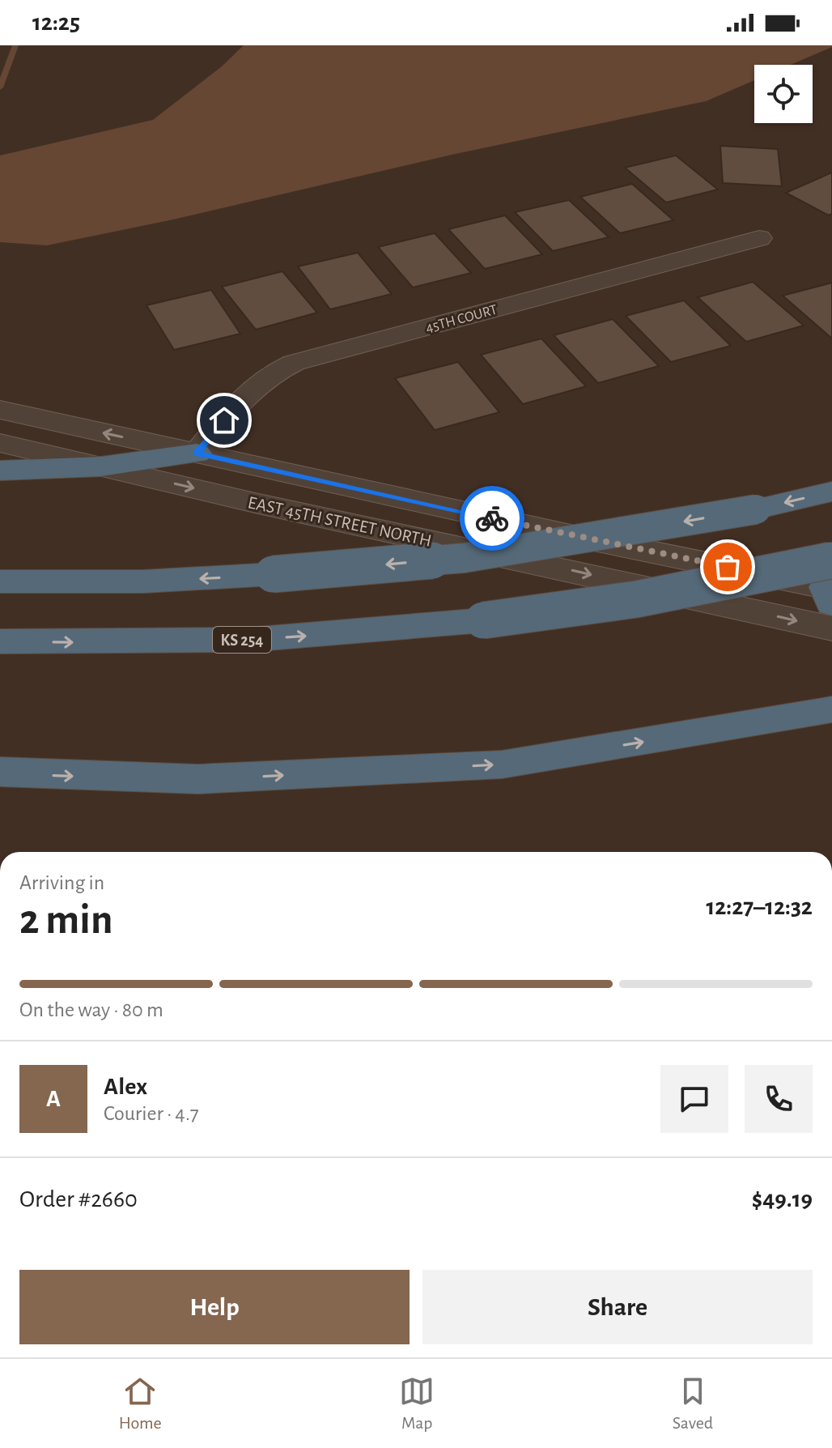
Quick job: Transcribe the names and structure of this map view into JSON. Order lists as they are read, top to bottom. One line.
{"streets":{"highway":["KS 254"],"street":["45TH COURT","EAST 45TH STREET NORTH"]},"crossings":[["45TH COURT","EAST 45TH STREET NORTH"],["EAST 45TH STREET NORTH","KS 254"]],"page":{"status":"12:25","heading":["2 min","Arriving in","12:27–12:32"],"panel":["Alex","Courier · 4.7","Order #2660","$49.19"],"bar":"On the way · 80 m","round":"A","buttons":["Help","Share"],"tabs":["Home","Map","Saved"]}}
